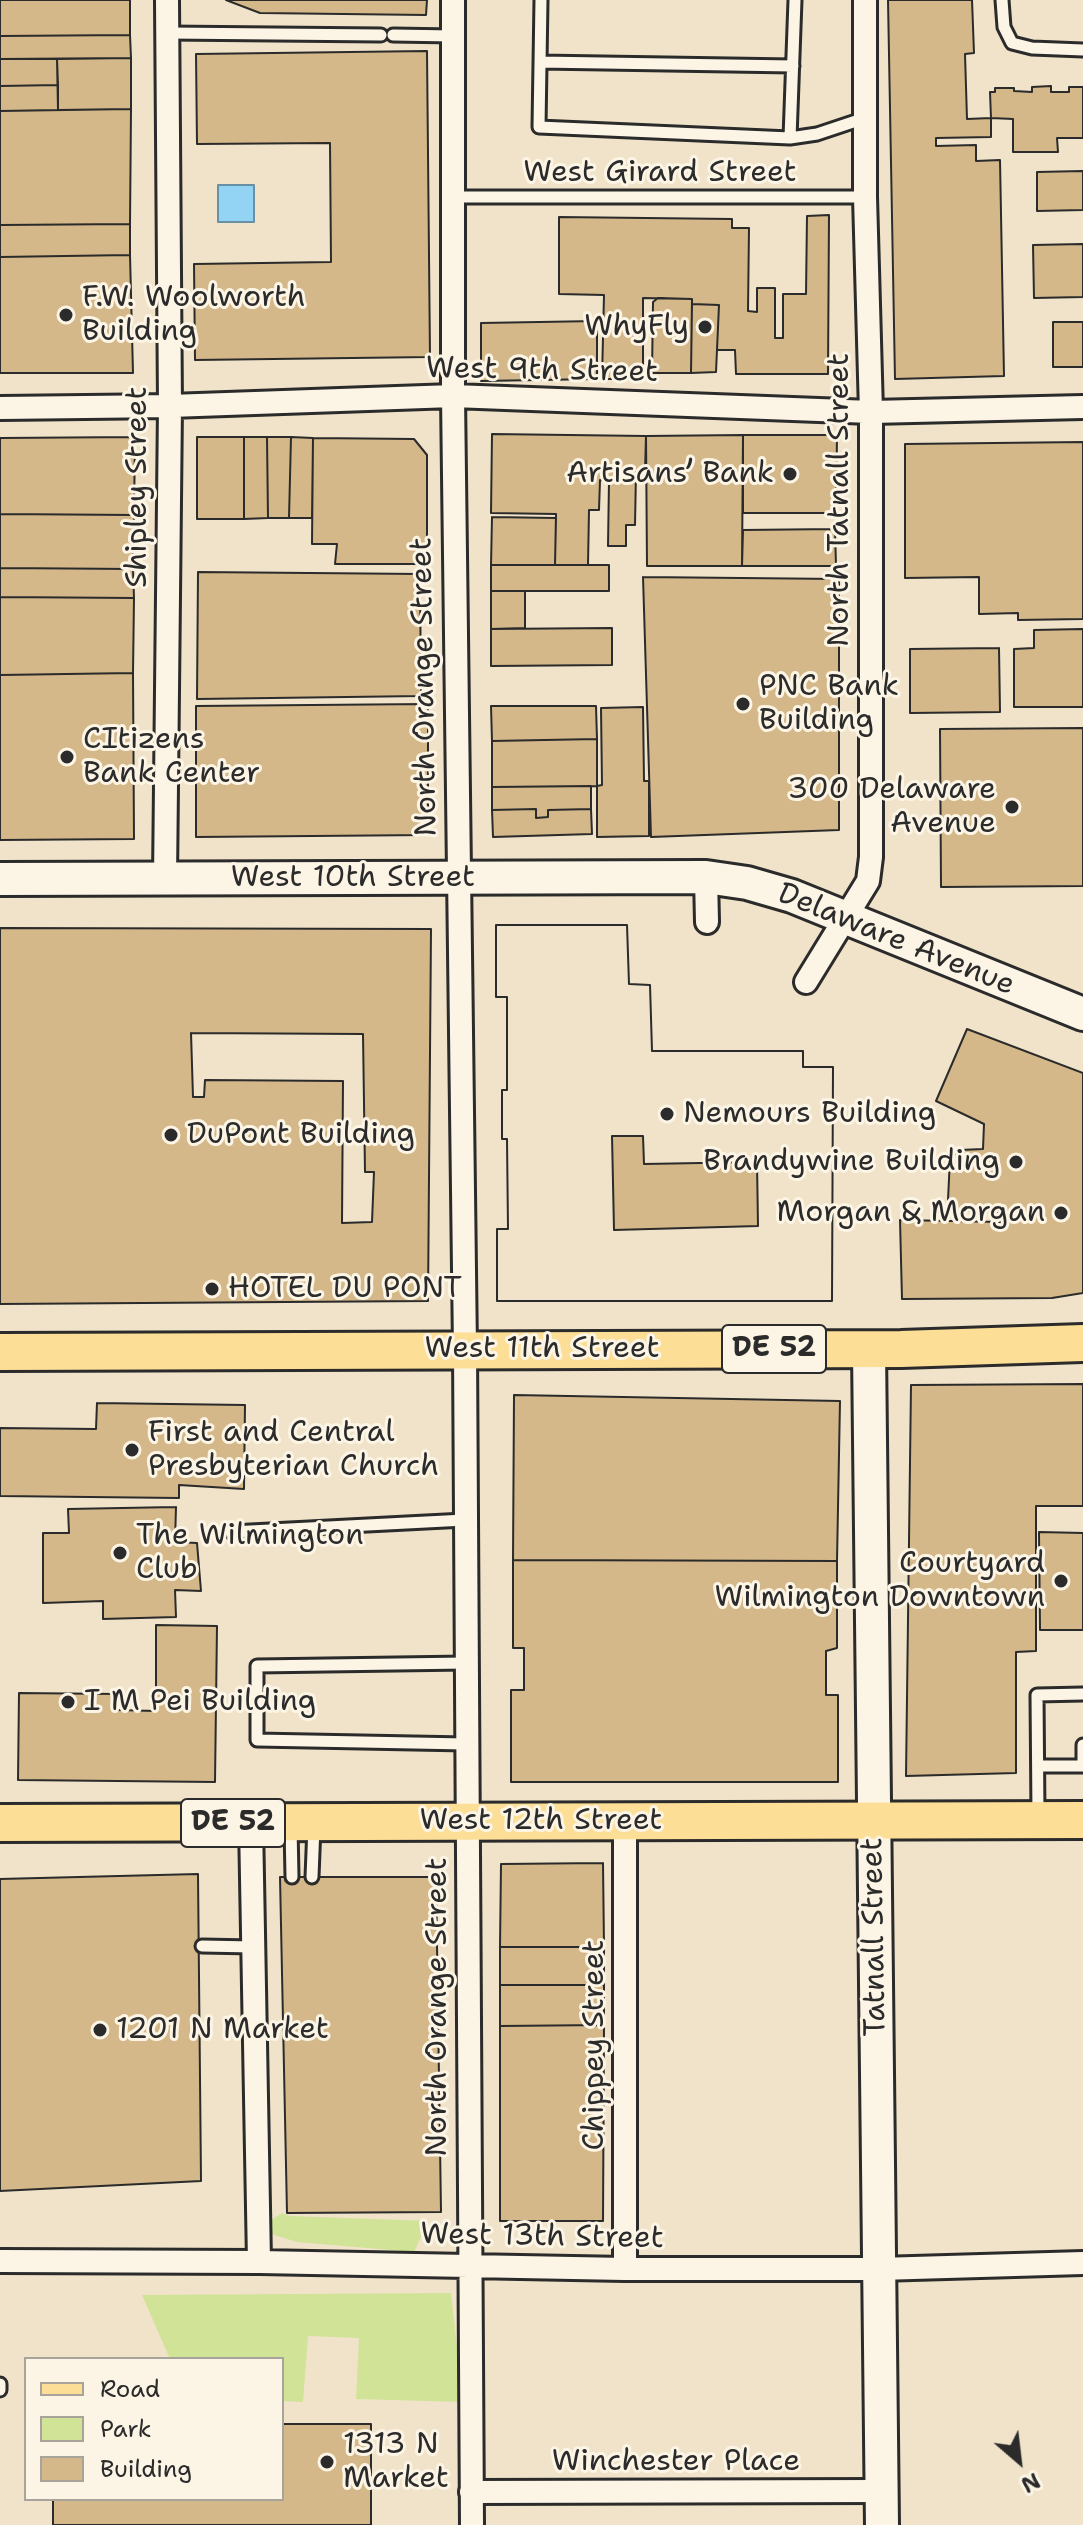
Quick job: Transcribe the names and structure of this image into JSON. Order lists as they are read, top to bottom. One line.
{"streets":{"main road":["West 11th Street","DE 52","West 12th Street"],"street":["West 9th Street","Shipley Street","North Tatnall Street","North Orange Street","West 10th Street","Delaware Avenue","Tatnall Street","Chippey Street","West 13th Street","Winchester Place"],"lane":["West Girard Street"]},"crossings":[["West Girard Street","North Tatnall Street"],["West Girard Street","North Orange Street"],["West 9th Street","Shipley Street"],["West 9th Street","North Tatnall Street"],["West 9th Street","North Orange Street"],["Shipley Street","West 10th Street"],["North Tatnall Street","Delaware Avenue"],["North Orange Street","West 10th Street"],["North Orange Street","West 11th Street"],["North Orange Street","West 12th Street"],["North Orange Street","West 13th Street"],["North Orange Street","Winchester Place"],["West 10th Street","Delaware Avenue"],["West 11th Street","Tatnall Street"],["West 12th Street","Tatnall Street"],["West 12th Street","Chippey Street"],["Tatnall Street","West 13th Street"],["Tatnall Street","Winchester Place"],["Chippey Street","West 13th Street"]],"places":["F.W. Woolworth Building","WhyFly","Artisans’ Bank","PNC Bank Building","CItizens Bank Center","300 Delaware Avenue","Nemours Building","DuPont Building","Brandywine Building","Morgan & Morgan","HOTEL DU PONT","First and Central Presbyterian Church","The Wilmington Club","Courtyard Wilmington Downtown","I M Pei Building","1201 N Market","1313 N Market"],"legend":["Road","Park","Building"],"north":"bottom right"}
